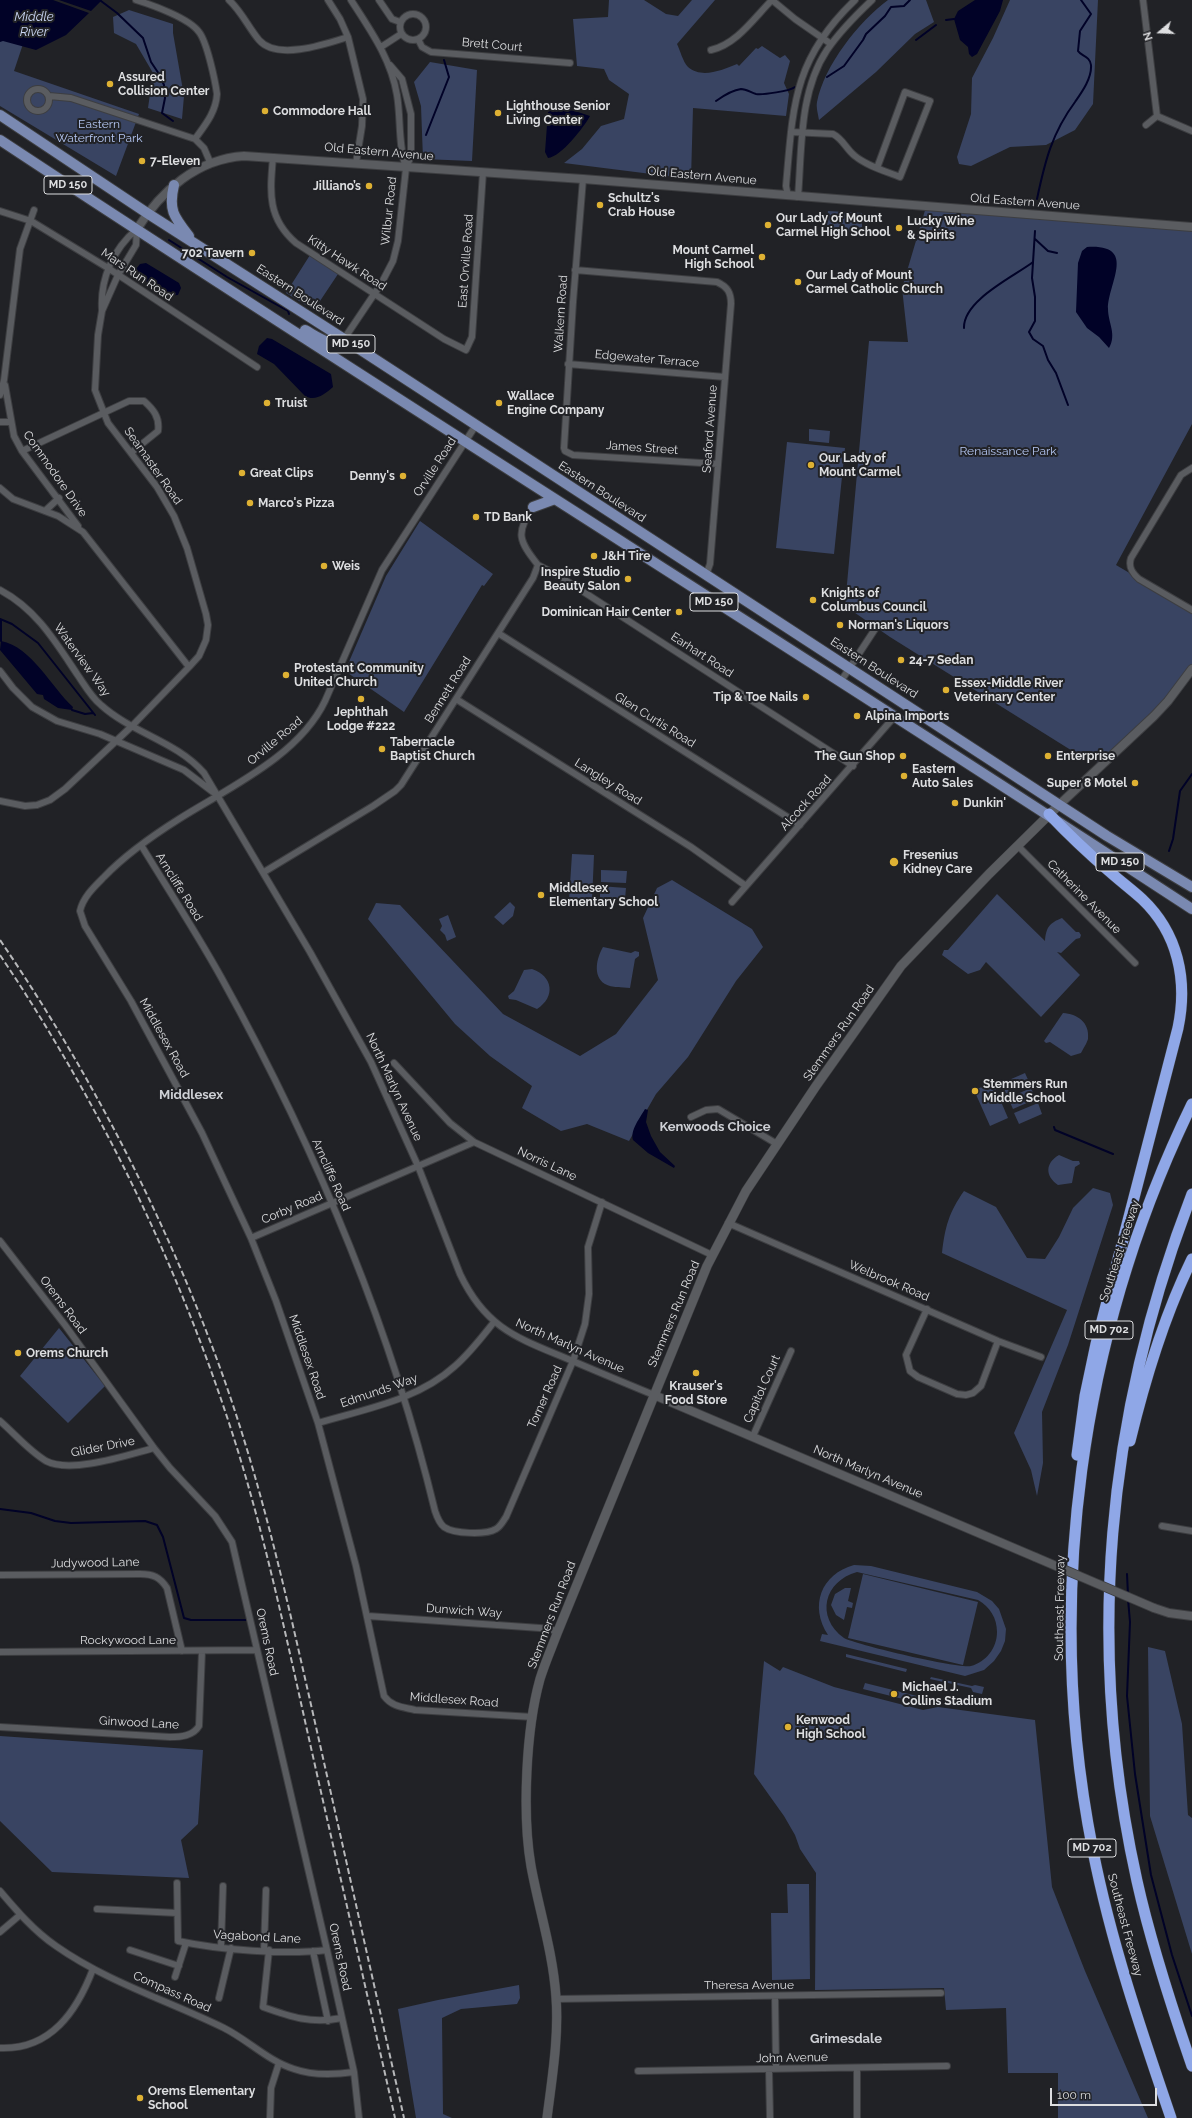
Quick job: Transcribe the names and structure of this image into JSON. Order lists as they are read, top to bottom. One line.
{"streets":{"highway":["Southeast Freeway","MD 702"],"main road":["MD 150","Eastern Boulevard","Stemmers Run Road"],"street":["Brett Court","Old Eastern Avenue","Wilbur Road","East Orville Road","Kitty Hawk Road","Mars Run Road","Walkern Road","Edgewater Terrace","Seaford Avenue","James Street","Seamaster Road","Orville Road","Commodore Drive","Earhart Road","Waterview Way","Bennett Road","Glen Curtis Road","Langley Road","Alcock Road","Arncliffe Road","Catherine Avenue","Middlesex Road","North Marlyn Avenue","Norris Lane","Corby Road","Welbrook Road","Orems Road","Capitol Court","Edmunds Way","Torner Road","Glider Drive","Judywood Lane","Dunwich Way","Rockywood Lane","Ginwood Lane","Vagabond Lane","Theresa Avenue","Compass Road","John Avenue"]},"crossings":[["Old Eastern Avenue","MD 150"],["Old Eastern Avenue","Wilbur Road"],["Old Eastern Avenue","East Orville Road"],["Old Eastern Avenue","Kitty Hawk Road"],["Old Eastern Avenue","Eastern Boulevard"],["Old Eastern Avenue","Walkern Road"],["Old Eastern Avenue","Seamaster Road"],["MD 150","Seamaster Road"],["MD 150","Orville Road"],["MD 150","Alcock Road"],["MD 150","Stemmers Run Road"],["Wilbur Road","Kitty Hawk Road"],["Wilbur Road","Eastern Boulevard"],["East Orville Road","Kitty Hawk Road"],["Mars Run Road","Seamaster Road"],["Mars Run Road","Commodore Drive"],["Eastern Boulevard","Seaford Avenue"],["Eastern Boulevard","Orville Road"],["Eastern Boulevard","Stemmers Run Road"],["Walkern Road","Edgewater Terrace"],["Walkern Road","Seaford Avenue"],["Walkern Road","James Street"],["Edgewater Terrace","Seaford Avenue"],["Seaford Avenue","James Street"],["Seamaster Road","Commodore Drive"],["Seamaster Road","Waterview Way"],["Seamaster Road","North Marlyn Avenue"],["Orville Road","Arncliffe Road"],["Orville Road","Middlesex Road"],["Orville Road","North Marlyn Avenue"],["Earhart Road","Bennett Road"],["Earhart Road","Alcock Road"],["Waterview Way","North Marlyn Avenue"],["Bennett Road","Glen Curtis Road"],["Bennett Road","Langley Road"],["Bennett Road","North Marlyn Avenue"],["Glen Curtis Road","Alcock Road"],["Langley Road","Alcock Road"],["Arncliffe Road","Corby Road"],["Arncliffe Road","Edmunds Way"],["Arncliffe Road","Torner Road"],["Catherine Avenue","Stemmers Run Road"],["Stemmers Run Road","Middlesex Road"],["Stemmers Run Road","North Marlyn Avenue"],["Stemmers Run Road","Norris Lane"],["Stemmers Run Road","Welbrook Road"],["Stemmers Run Road","Dunwich Way"],["Stemmers Run Road","Theresa Avenue"],["Middlesex Road","Corby Road"],["Middlesex Road","Edmunds Way"],["Middlesex Road","Dunwich Way"],["North Marlyn Avenue","Corby Road"],["North Marlyn Avenue","Capitol Court"],["North Marlyn Avenue","Edmunds Way"],["North Marlyn Avenue","Torner Road"],["Norris Lane","Corby Road"],["Norris Lane","Torner Road"],["Orems Road","Glider Drive"],["Orems Road","Rockywood Lane"],["Orems Road","Vagabond Lane"],["Orems Road","Compass Road"],["Judywood Lane","Rockywood Lane"],["Rockywood Lane","Ginwood Lane"]],"districts":["Middlesex","Kenwoods Choice","Grimesdale"],"water":["Middle River"],"parks":["Eastern Waterfront Park","Renaissance Park"],"places":["Assured Collision Center","Commodore Hall","Lighthouse Senior Living Center","7-Eleven","Jilliano’s","Schultz's Crab House","Our Lady of Mount Carmel High School","Lucky Wine & Spirits","702 Tavern","Mount Carmel High School","Our Lady of Mount Carmel Catholic Church","Truist","Wallace Engine Company","Our Lady of Mount Carmel","Great Clips","Denny's","Marco's Pizza","TD Bank","J&H Tire","Weis","Inspire Studio Beauty Salon","Knights of Columbus Council","Dominican Hair Center","Norman's Liquors","24-7 Sedan","Protestant Community United Church","Essex-Middle River Veterinary Center","Tip & Toe Nails","Jephthah Lodge #222","Alpina Imports","Tabernacle Baptist Church","The Gun Shop","Enterprise","Eastern Auto Sales","Super 8 Motel","Dunkin'","Fresenius Kidney Care","Middlesex Elementary School","Stemmers Run Middle School","Orems Church","Krauser's Food Store","Michael J. Collins Stadium","Kenwood High School","Orems Elementary School"],"scale_bar":"100 m","north":"left"}
